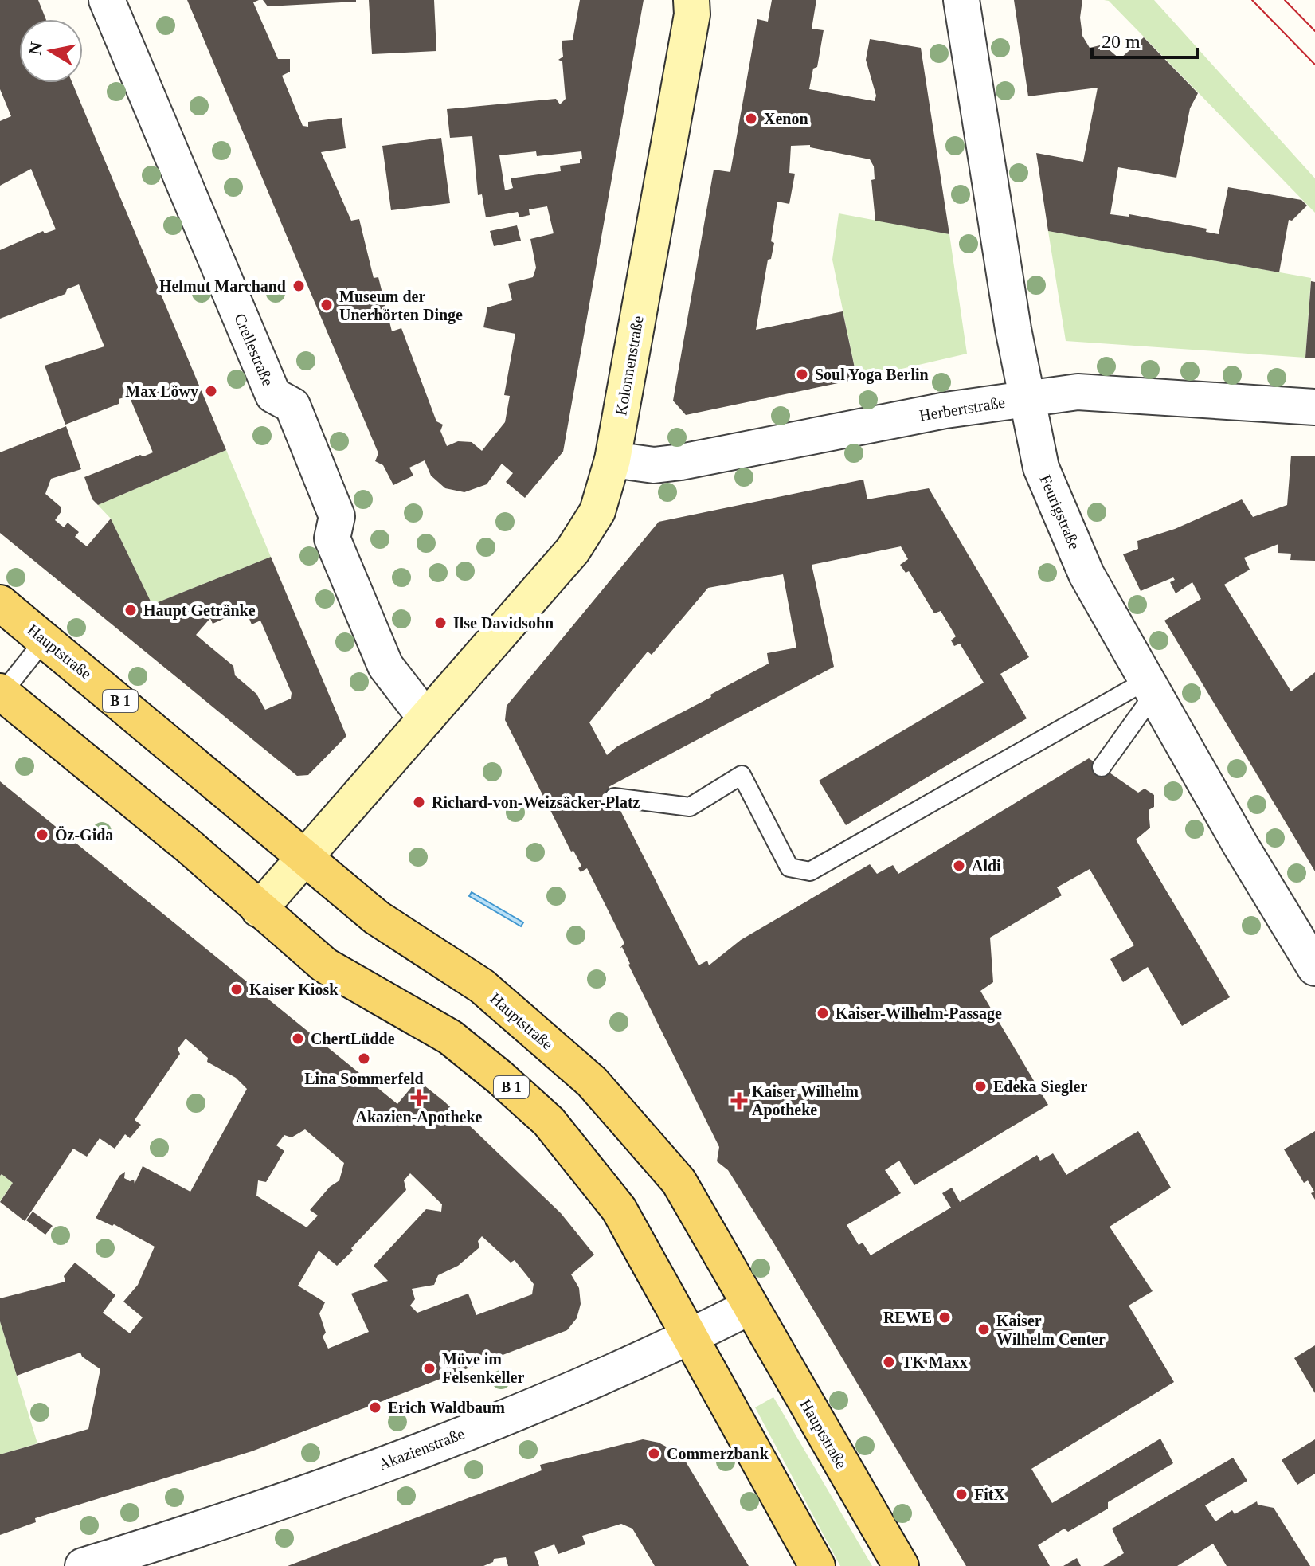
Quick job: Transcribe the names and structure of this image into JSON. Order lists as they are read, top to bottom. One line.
{"streets":{"main road":["Kolonnenstraße","Hauptstraße","B 1"],"street":["Crellestraße","Herbertstraße","Feurigstraße","Akazienstraße"]},"crossings":[["Crellestraße","Kolonnenstraße"],["Kolonnenstraße","Herbertstraße"],["Herbertstraße","Feurigstraße"],["Hauptstraße","Akazienstraße"],["B 1","Akazienstraße"]],"places":{"other":["Xenon","Helmut Marchand","Museum der Unerhörten Dinge","Soul Yoga Berlin","Max Löwy","Haupt Getränke","Ilse Davidsohn","Richard-von-Weizsäcker-Platz","Öz-Gida","Aldi","Kaiser Kiosk","Kaiser-Wilhelm-Passage","ChertLüdde","Lina Sommerfeld","Edeka Siegler","REWE","Kaiser Wilhelm Center","TK Maxx","Möve im Felsenkeller","Erich Waldbaum","Commerzbank","FitX"],"health":["Akazien-Apotheke","Kaiser Wilhelm Apotheke"]},"scale_bar":"20 m","north":"left"}
